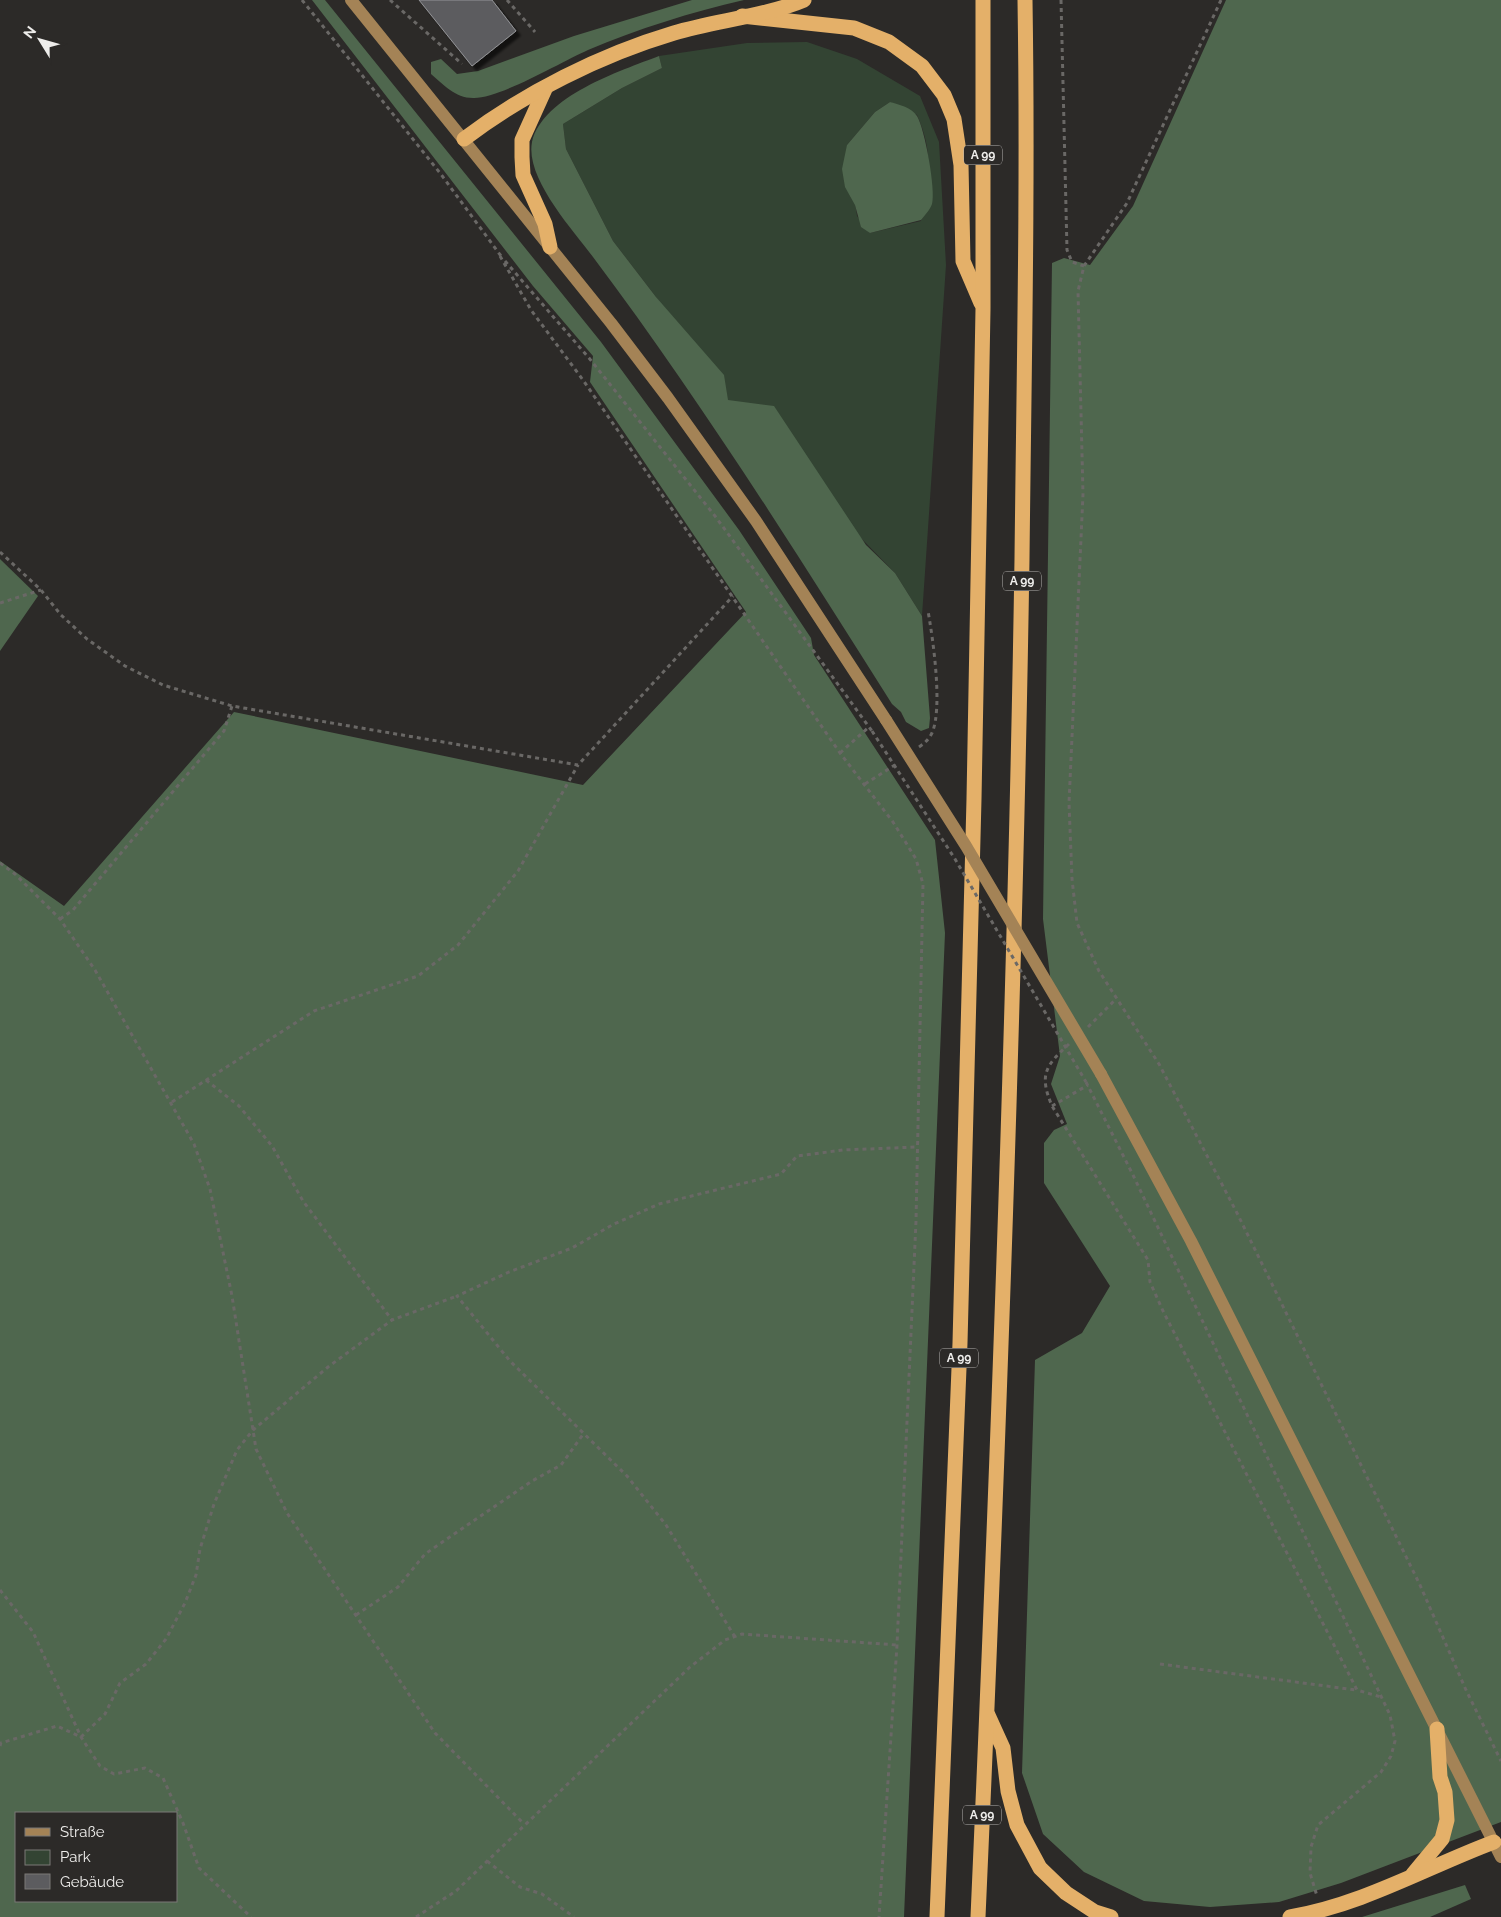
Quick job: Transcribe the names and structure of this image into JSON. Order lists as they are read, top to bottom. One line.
{"streets":{"highway":["A 99"]},"legend":["Straße","Park","Gebäude"],"north":"top left"}
